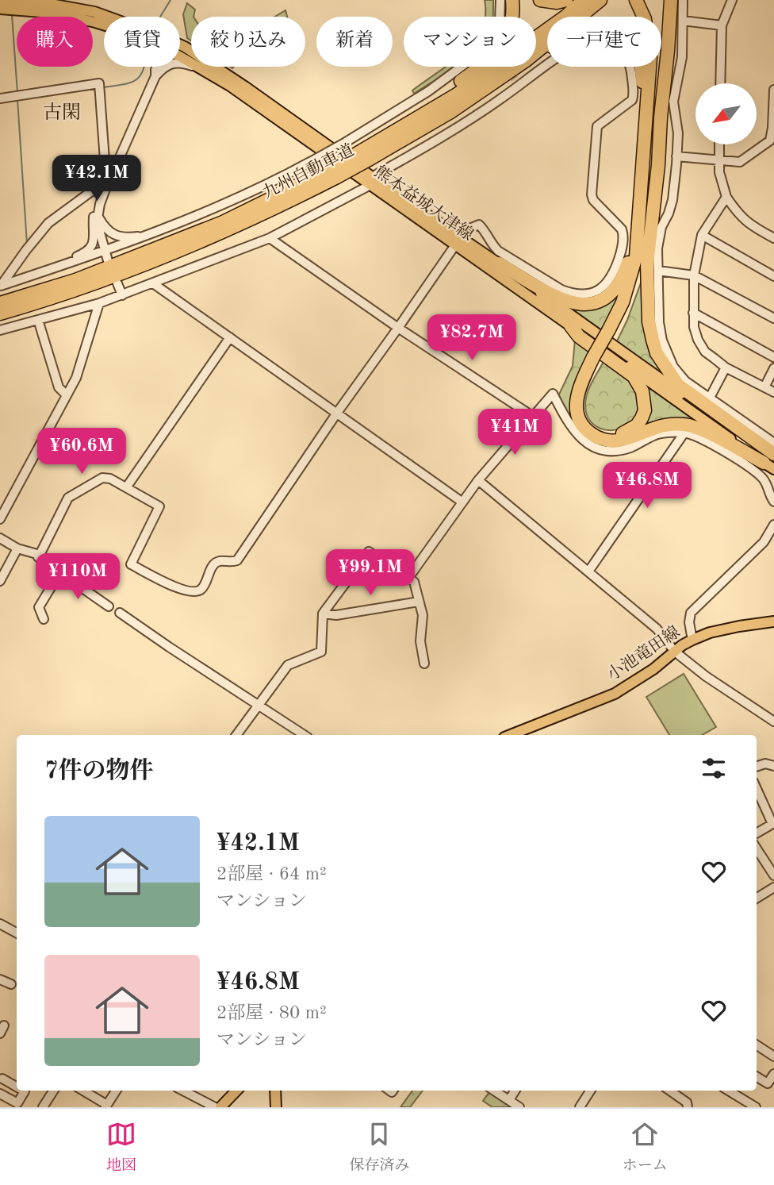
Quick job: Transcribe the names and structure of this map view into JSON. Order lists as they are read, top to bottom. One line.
{"streets":{"highway":["九州自動車道"],"main road":["熊本益城大津線","小池竜田線"]},"districts":["古閑"],"north":"bottom left","page":{"chip":["購入","賃貸","絞り込み","新着","マンション","一戸建て"],"price":["¥42.1M","¥82.7M","¥41M","¥60.6M","¥46.8M","¥99.1M","¥110M"],"heading":"7件の物件","list":[{"name":"¥42.1M","note":"2部屋 · 64 m² · マンション"},{"name":"¥46.8M","note":"2部屋 · 80 m² · マンション"}],"tabs":["地図","保存済み","ホーム"]}}
